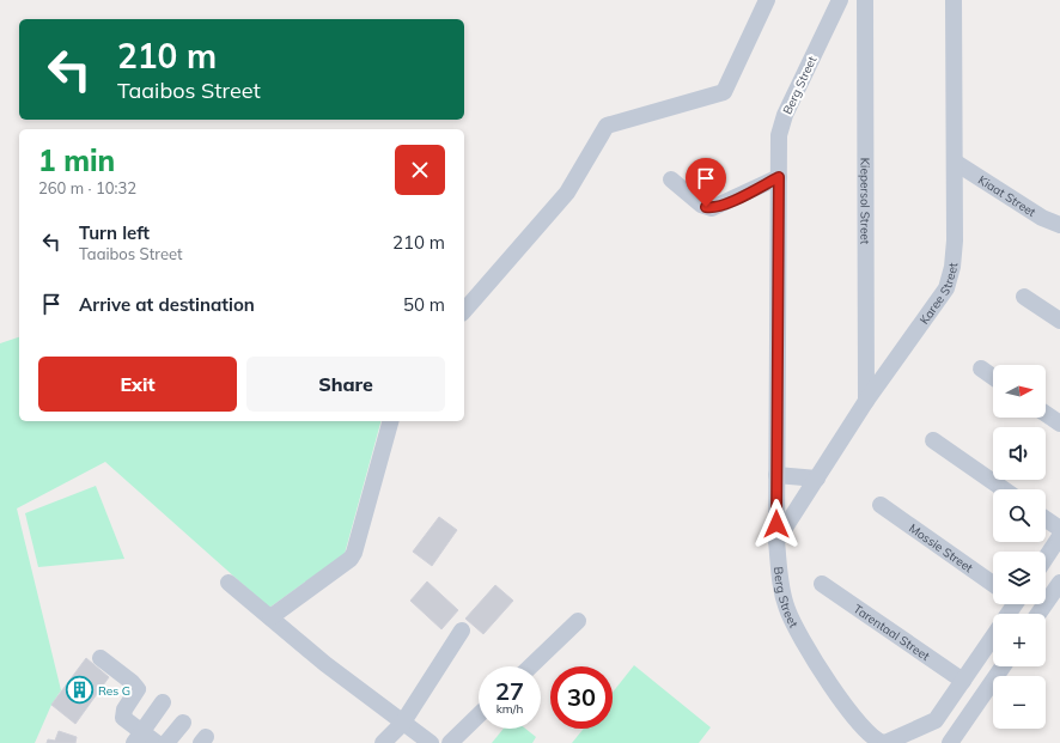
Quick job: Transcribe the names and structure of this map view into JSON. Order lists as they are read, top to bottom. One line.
{"streets":{"street":["Berg Street","Kiaat Street","Kiepersol Street","Karee Street","Mossie Street","Tarentaal Street"]},"crossings":[["Berg Street","Karee Street"],["Berg Street","Tarentaal Street"],["Kiaat Street","Karee Street"],["Kiepersol Street","Karee Street"]],"places":{"building":["Res G"]},"north":"right","page":{"turn":["210 m","Taaibos Street"],"heading":["1 min","260 m · 10:32"],"list":[{"name":"Turn left","note":"Taaibos Street","value":"210 m"},{"name":"Arrive at destination","value":"50 m"}],"buttons":["Exit","Share"],"map_buttons":["+","−"],"speed":"27 km/h","limit":"30"}}
